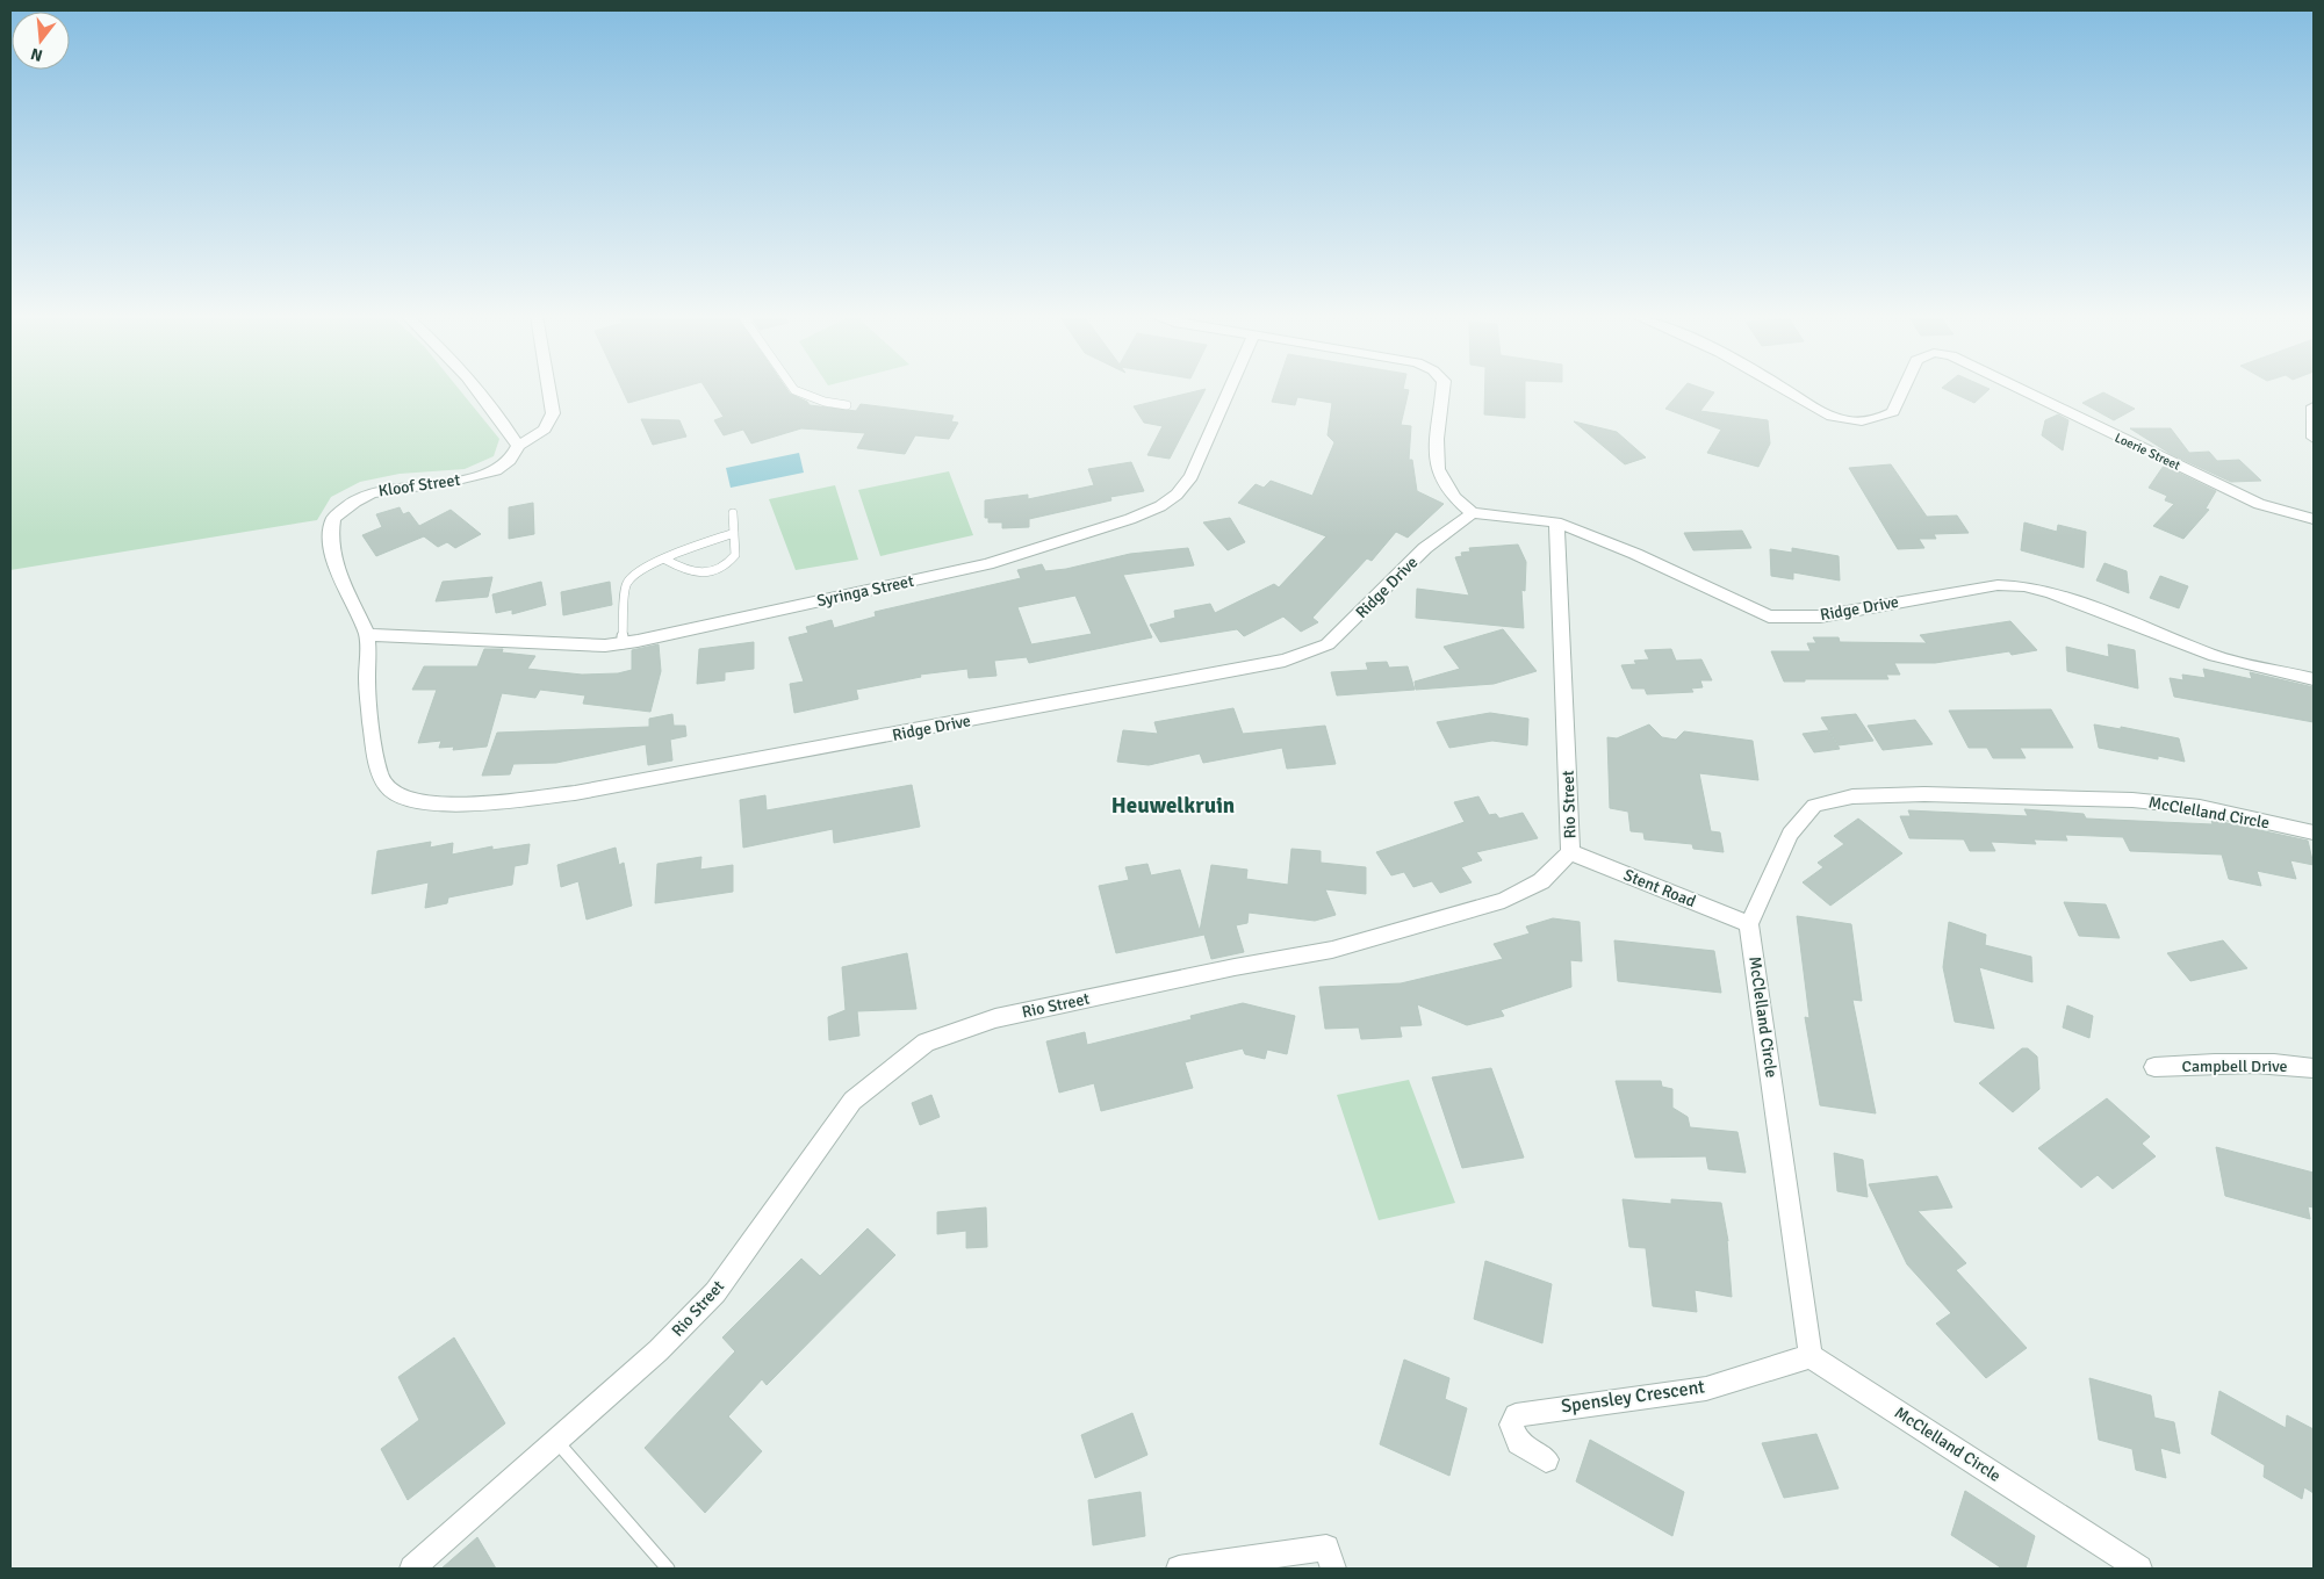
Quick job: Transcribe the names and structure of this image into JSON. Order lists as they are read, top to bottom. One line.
{"streets":{"street":["Loerie Street","Kloof Street","Ridge Drive","Syringa Street","Rio Street","McClelland Circle","Stent Road","Campbell Drive","Spensley Crescent"]},"crossings":[["Kloof Street","Ridge Drive"],["Kloof Street","Syringa Street"],["Ridge Drive","Rio Street"],["Rio Street","Stent Road"],["McClelland Circle","Stent Road"],["McClelland Circle","Spensley Crescent"]],"districts":["Heuwelkruin"],"north":"bottom"}
